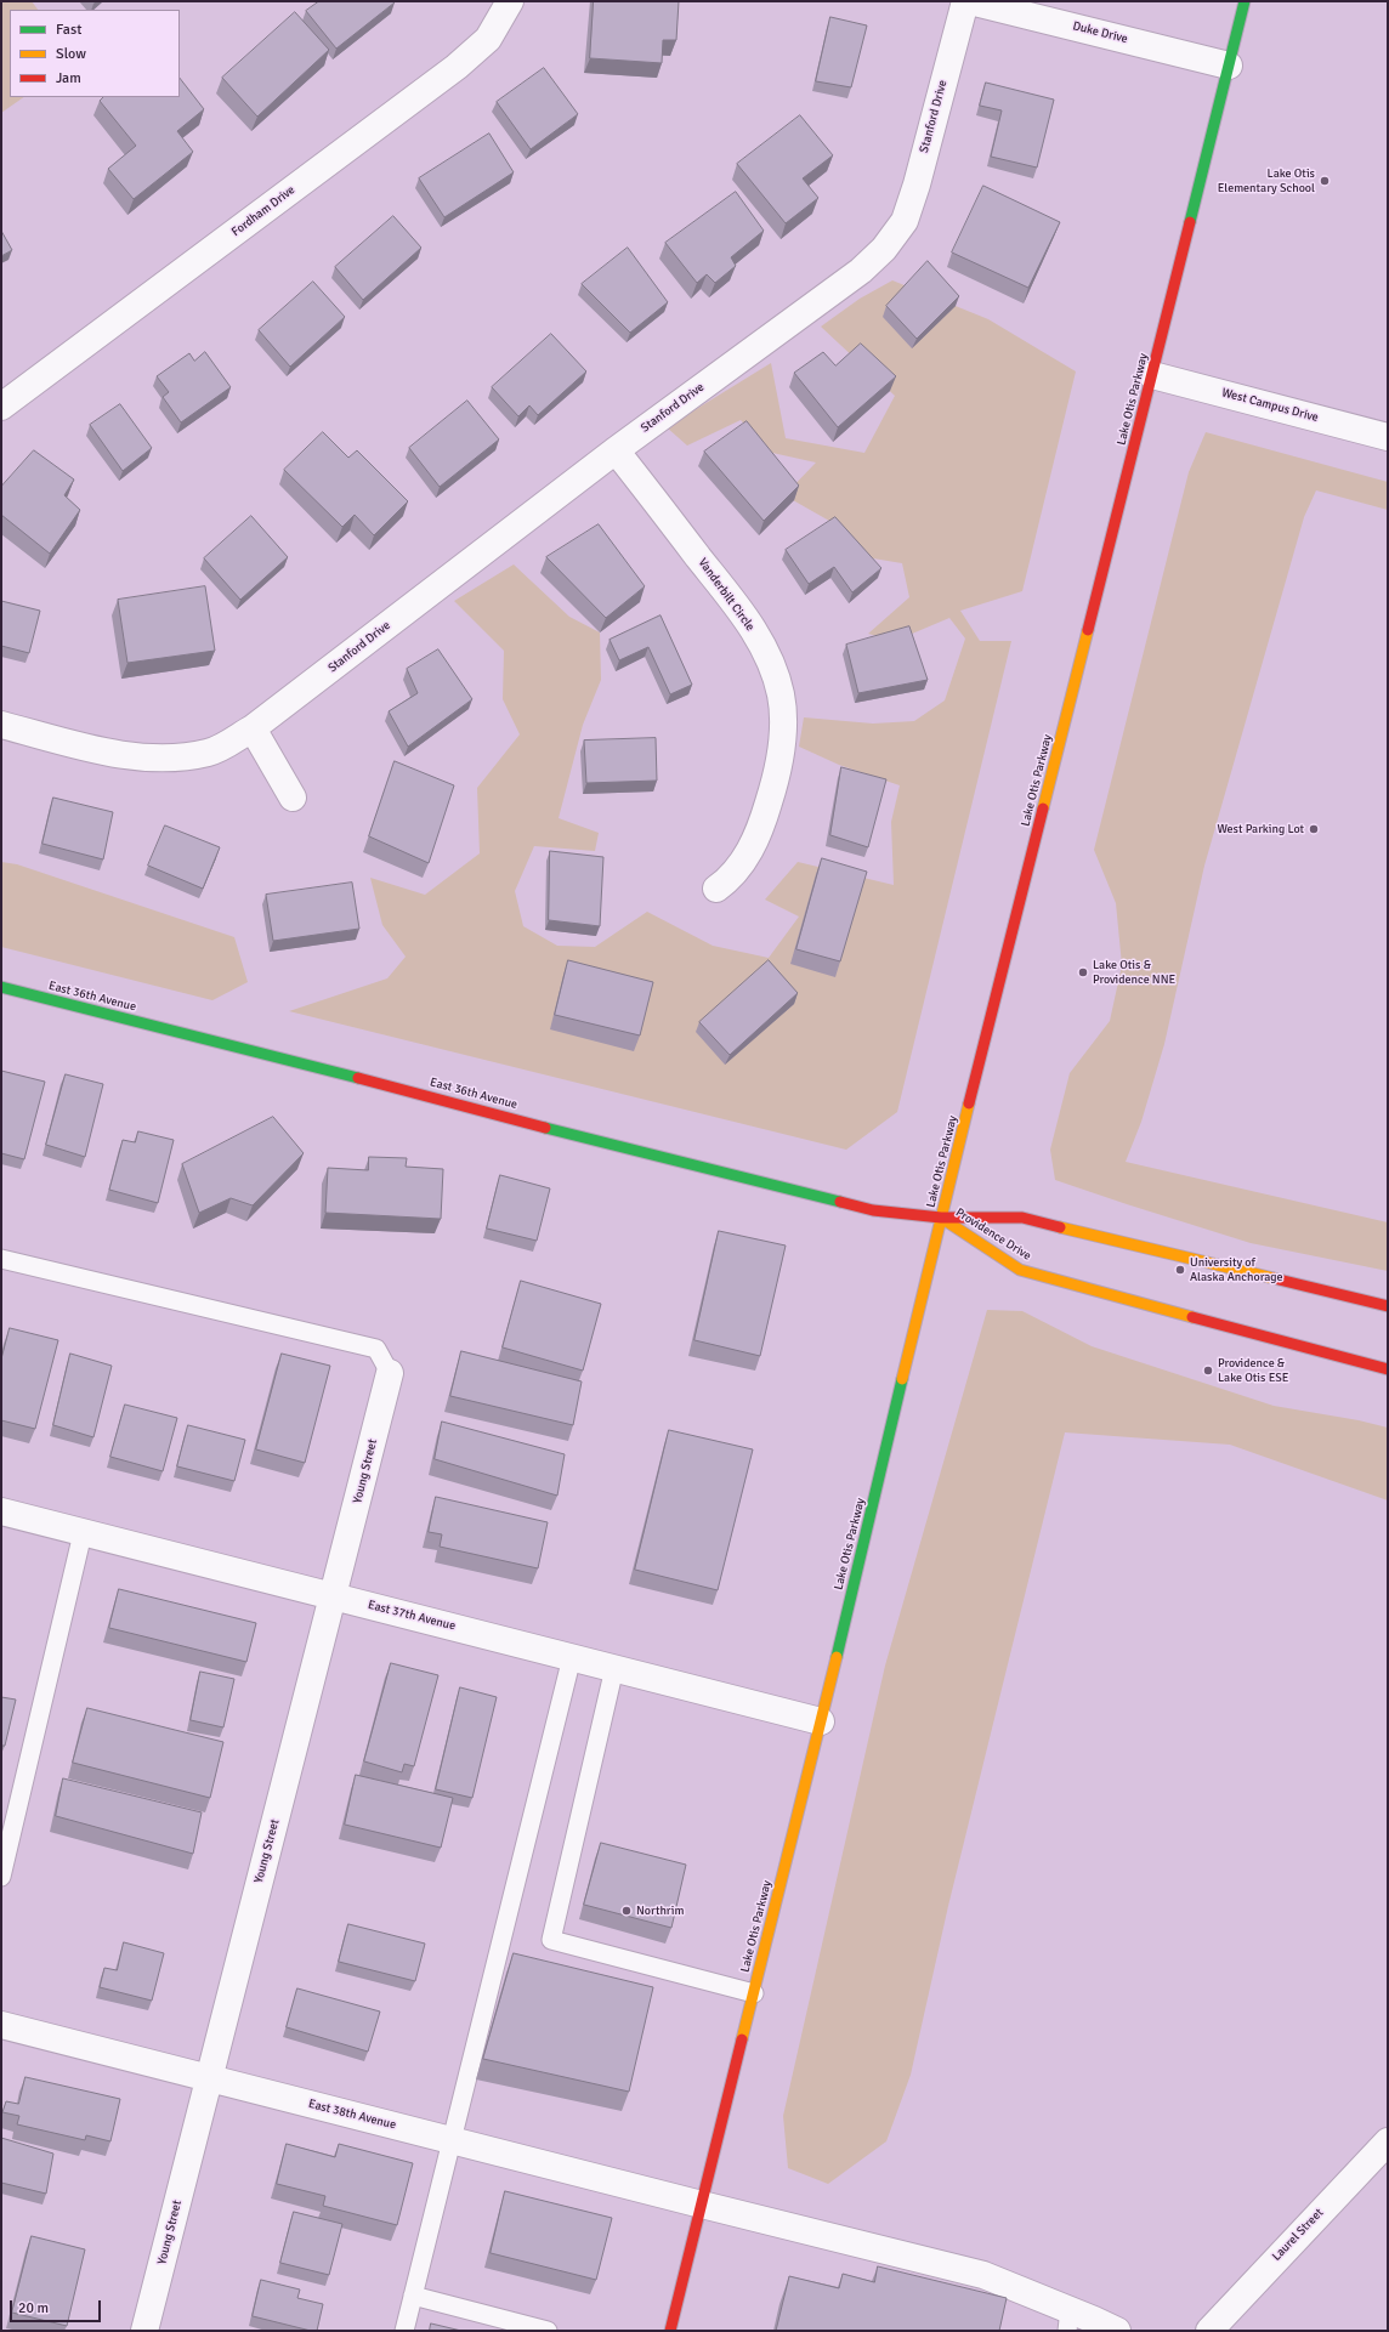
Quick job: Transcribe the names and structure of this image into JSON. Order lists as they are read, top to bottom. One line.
{"streets":{"main road":["Lake Otis Parkway","East 36th Avenue","Providence Drive"],"street":["Duke Drive","Stanford Drive","Fordham Drive","West Campus Drive","Vanderbilt Circle","Young Street","East 37th Avenue","East 38th Avenue","Laurel Street"]},"crossings":[["Duke Drive","Lake Otis Parkway"],["Stanford Drive","Vanderbilt Circle"],["Lake Otis Parkway","West Campus Drive"],["Lake Otis Parkway","East 36th Avenue"],["Lake Otis Parkway","Providence Drive"],["Lake Otis Parkway","East 37th Avenue"],["Lake Otis Parkway","East 38th Avenue"],["East 36th Avenue","Providence Drive"],["Young Street","East 37th Avenue"],["Young Street","East 38th Avenue"]],"places":["Lake Otis Elementary School","West Parking Lot","Lake Otis & Providence NNE","University of Alaska Anchorage","Providence & Lake Otis ESE","Northrim"],"legend":["Fast","Slow","Jam"],"scale_bar":"20 m"}
